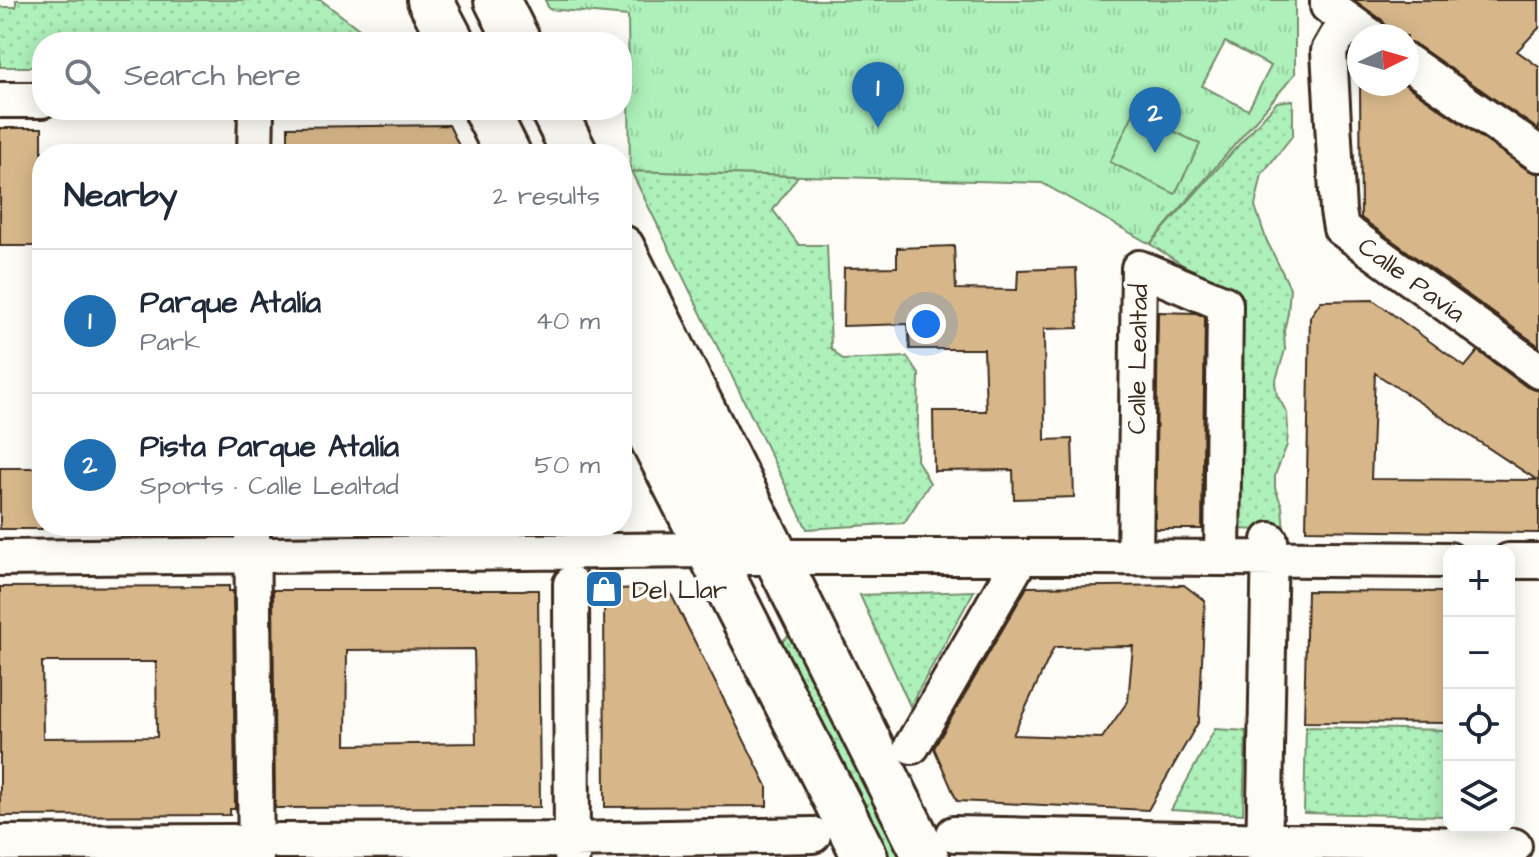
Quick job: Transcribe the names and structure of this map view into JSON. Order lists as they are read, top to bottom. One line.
{"streets":{"street":["Calle Pavía","Calle Lealtad"]},"places":{"shop":["Del Llar"]},"north":"right","page":{"search":"Search here","pins":["1","2"],"heading":["Nearby","2 results"],"list":[{"mark":"1","name":"Parque Atalía","note":"Park","value":"40 m"},{"mark":"2","name":"Pista Parque Atalía","note":"Sports · Calle Lealtad","value":"50 m"}],"map_buttons":["+","−"]}}
